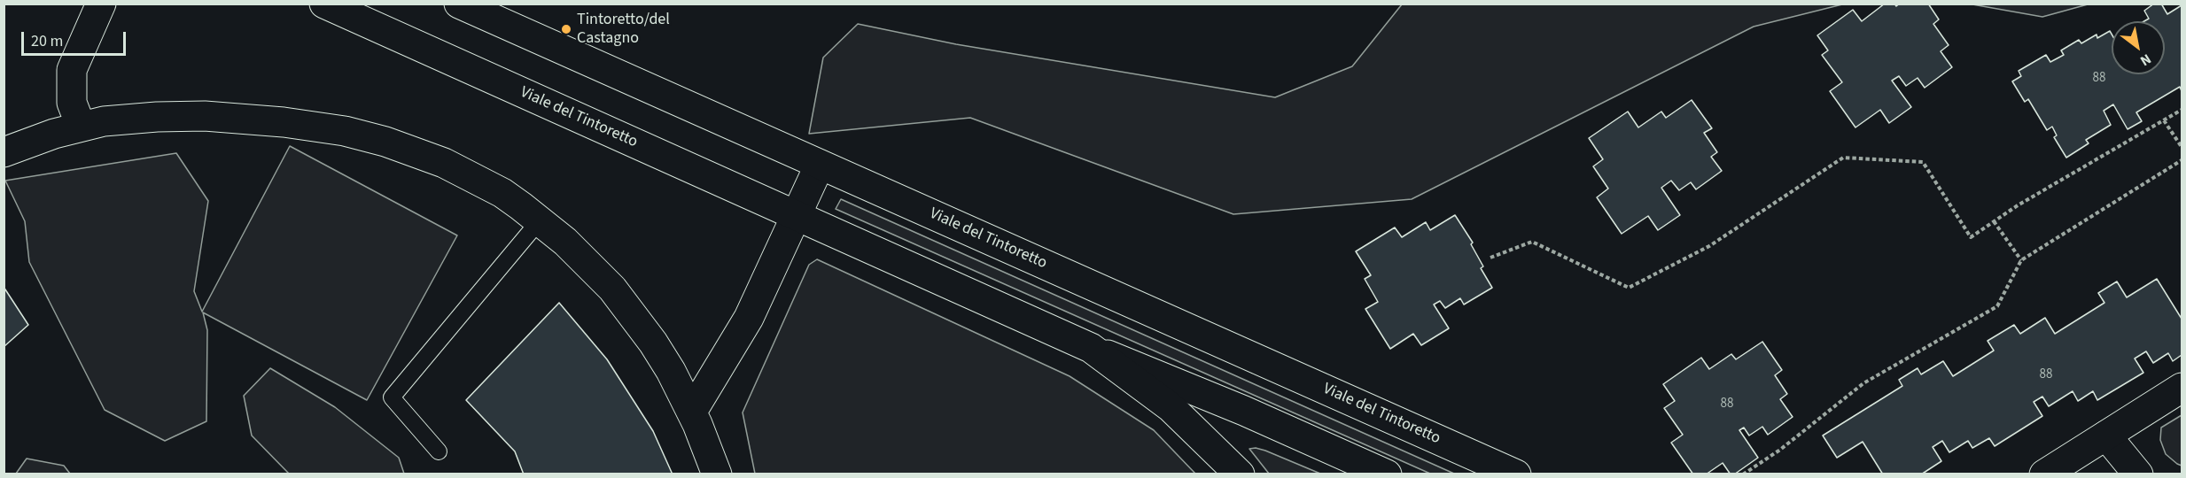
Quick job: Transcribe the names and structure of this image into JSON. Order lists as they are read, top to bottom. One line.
{"streets":{"main road":["Viale del Tintoretto"]},"places":["Tintoretto/del Castagno"],"house_numbers":["88","88","88"],"scale_bar":"20 m","north":"bottom right"}
